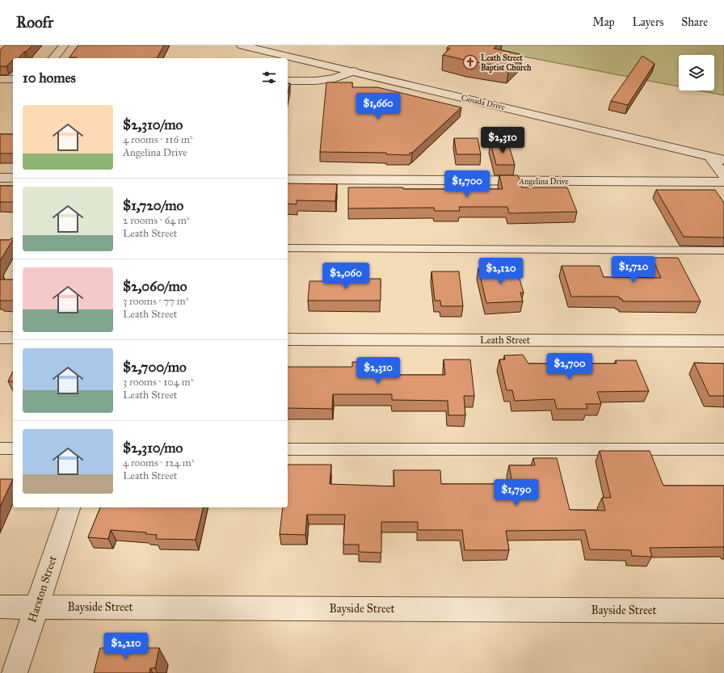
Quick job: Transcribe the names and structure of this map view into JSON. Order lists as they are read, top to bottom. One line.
{"streets":{"street":["Canada Drive","Angelina Drive","Leath Street","Harston Street","Bayside Street"]},"crossings":[["Harston Street","Bayside Street"]],"places":{"church":["Leath Street Baptist Church"]},"page":{"header":"Roofr","nav":["Map","Layers","Share"],"heading":"10 homes","price":["$1,660","$2,310","$1,700","$1,720","$2,120","$2,060","$2,700","$2,310","$1,790","$2,210"],"list":[{"name":"$2,310/mo","note":"4 rooms · 116 m² · Angelina Drive"},{"name":"$1,720/mo","note":"2 rooms · 64 m² · Leath Street"},{"name":"$2,060/mo","note":"3 rooms · 77 m² · Leath Street"},{"name":"$2,700/mo","note":"3 rooms · 104 m² · Leath Street"},{"name":"$2,310/mo","note":"4 rooms · 124 m² · Leath Street"}]}}
